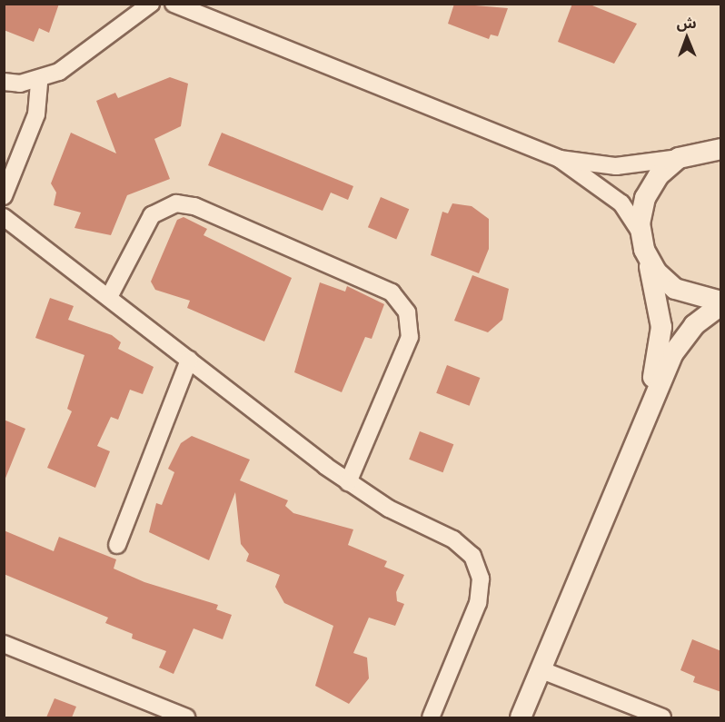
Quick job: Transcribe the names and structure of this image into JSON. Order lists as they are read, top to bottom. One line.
{"north":"top"}
